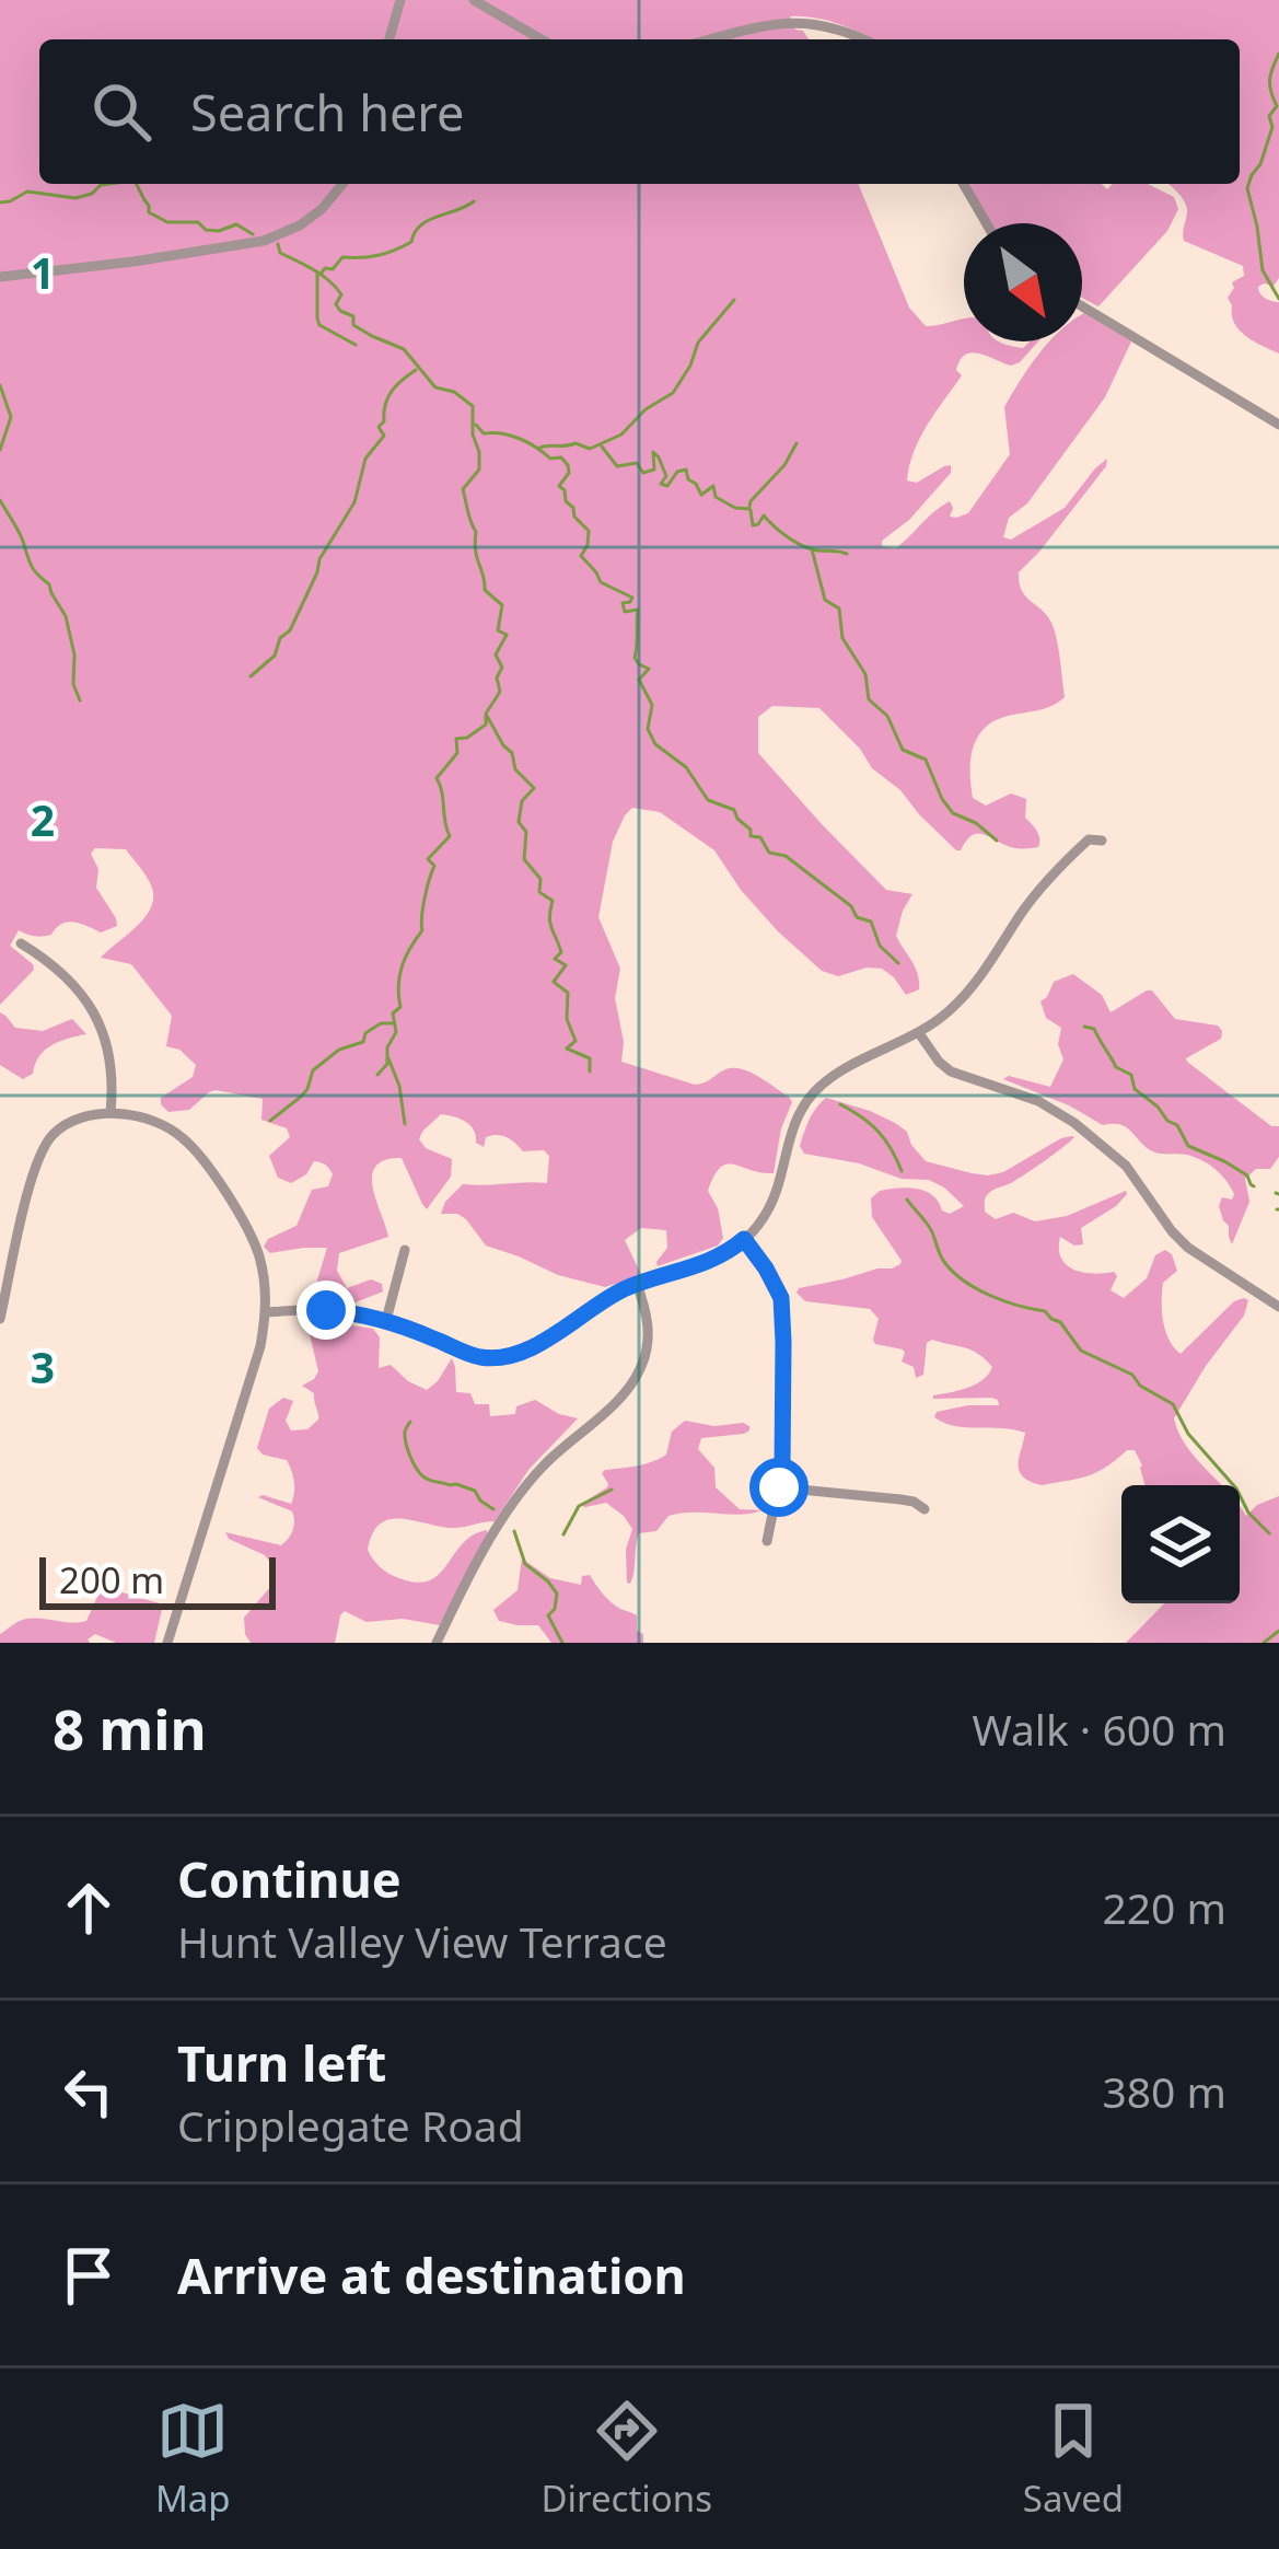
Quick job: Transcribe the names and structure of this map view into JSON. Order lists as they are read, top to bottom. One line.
{"scale_bar":"200 m","north":"bottom right","page":{"search":"Search here","scale":"200 m","heading":["8 min","Walk · 600 m"],"list":[["Continue","Hunt Valley View Terrace","220 m"],["Turn left","Cripplegate Road","380 m"],"Arrive at destination"],"nav":["Map","Directions","Saved"]},"grid":{"rows":["1","2","3"]}}
